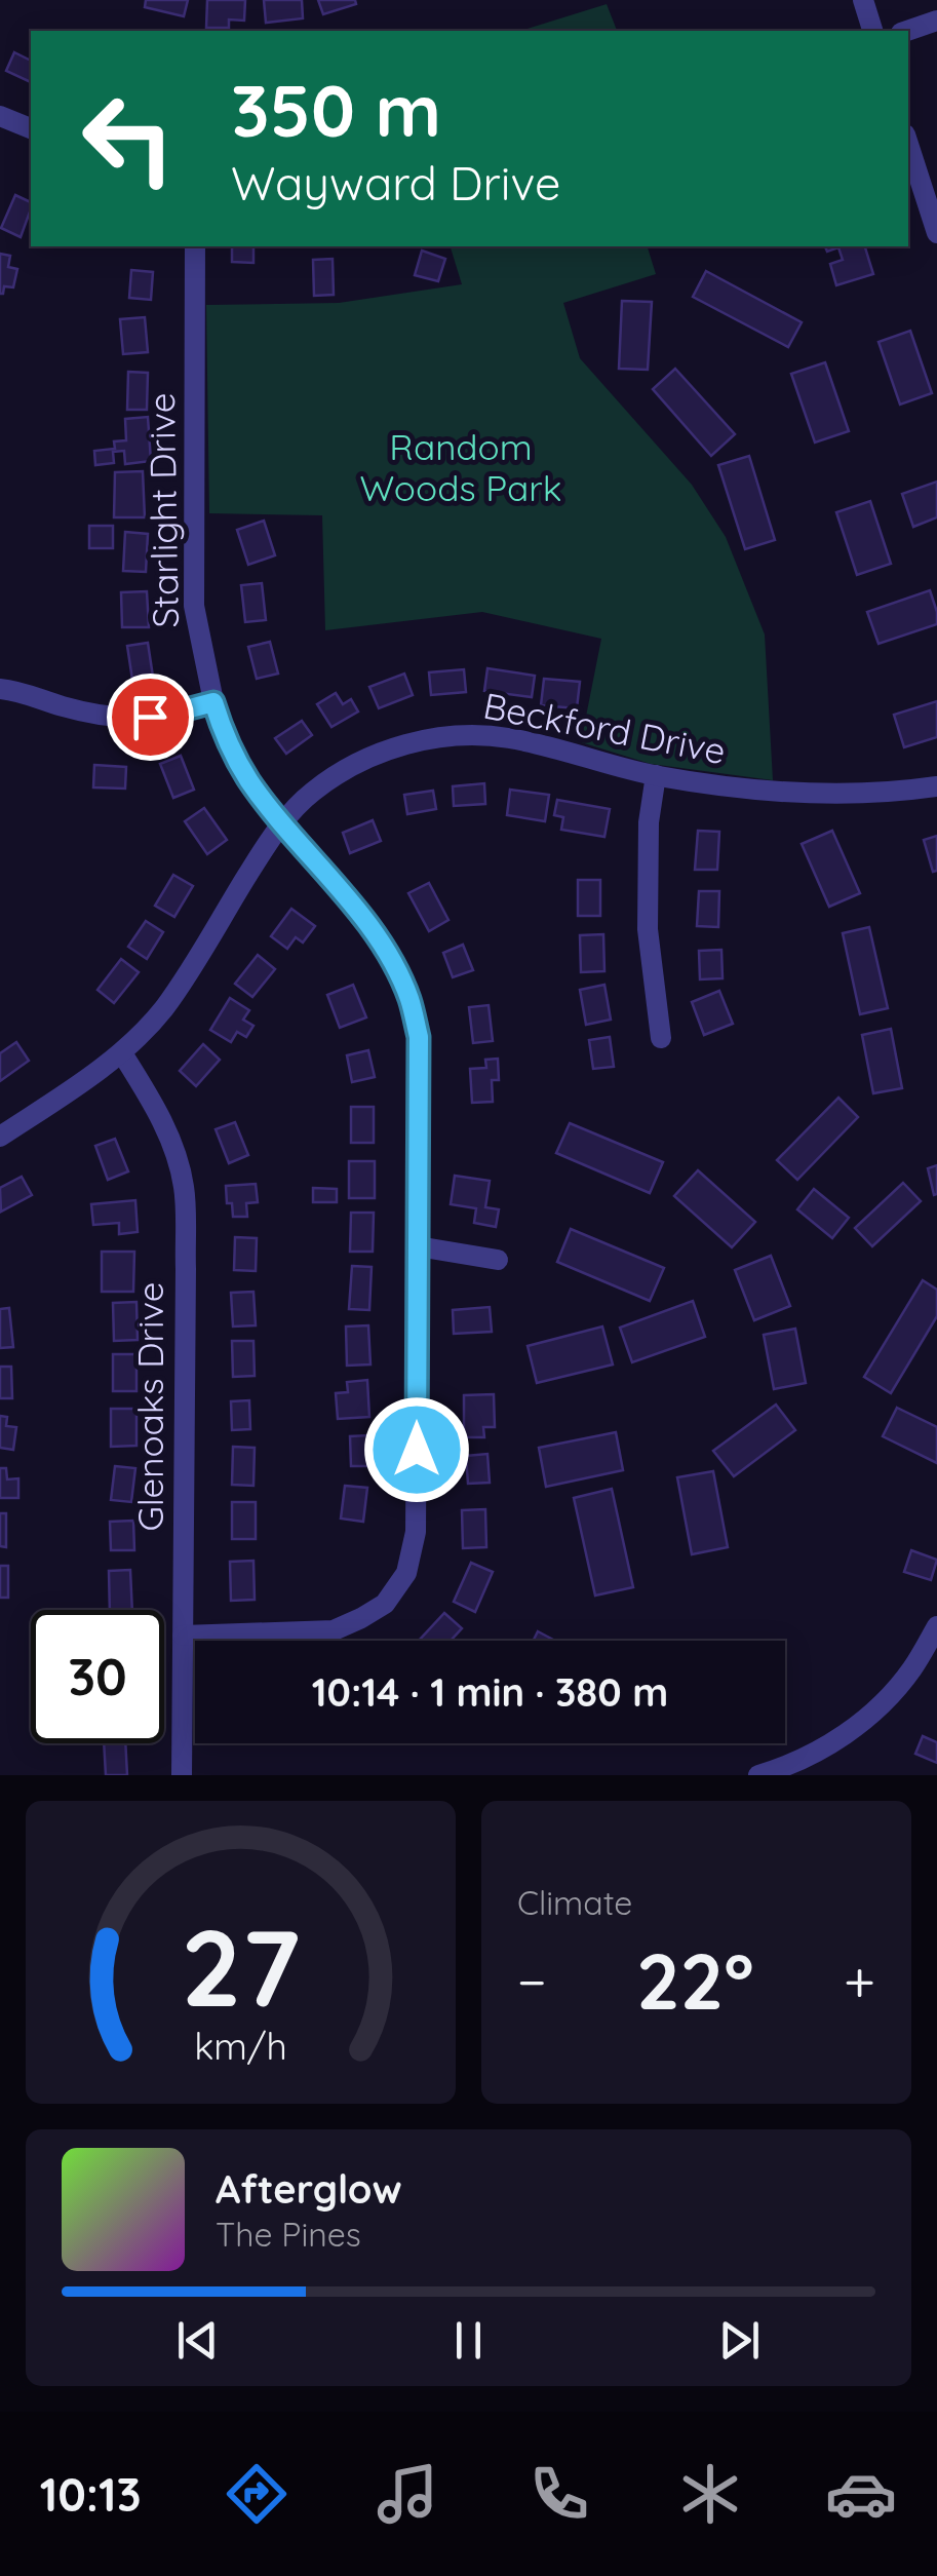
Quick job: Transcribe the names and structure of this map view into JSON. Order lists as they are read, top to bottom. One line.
{"streets":{"street":["Starlight Drive","Beckford Drive","Glenoaks Drive"]},"crossings":[["Starlight Drive","Beckford Drive"],["Starlight Drive","Glenoaks Drive"],["Beckford Drive","Glenoaks Drive"]],"parks":["Random Woods Park"],"page":{"turn":["350 m","Wayward Drive"],"limit":"30","trip":"10:14 · 1 min · 380 m","tile":"Climate","heat":["−","22°","+"],"song":["Afterglow","The Pines"],"tabs":"10:13","gauge":["27","km/h"]}}
